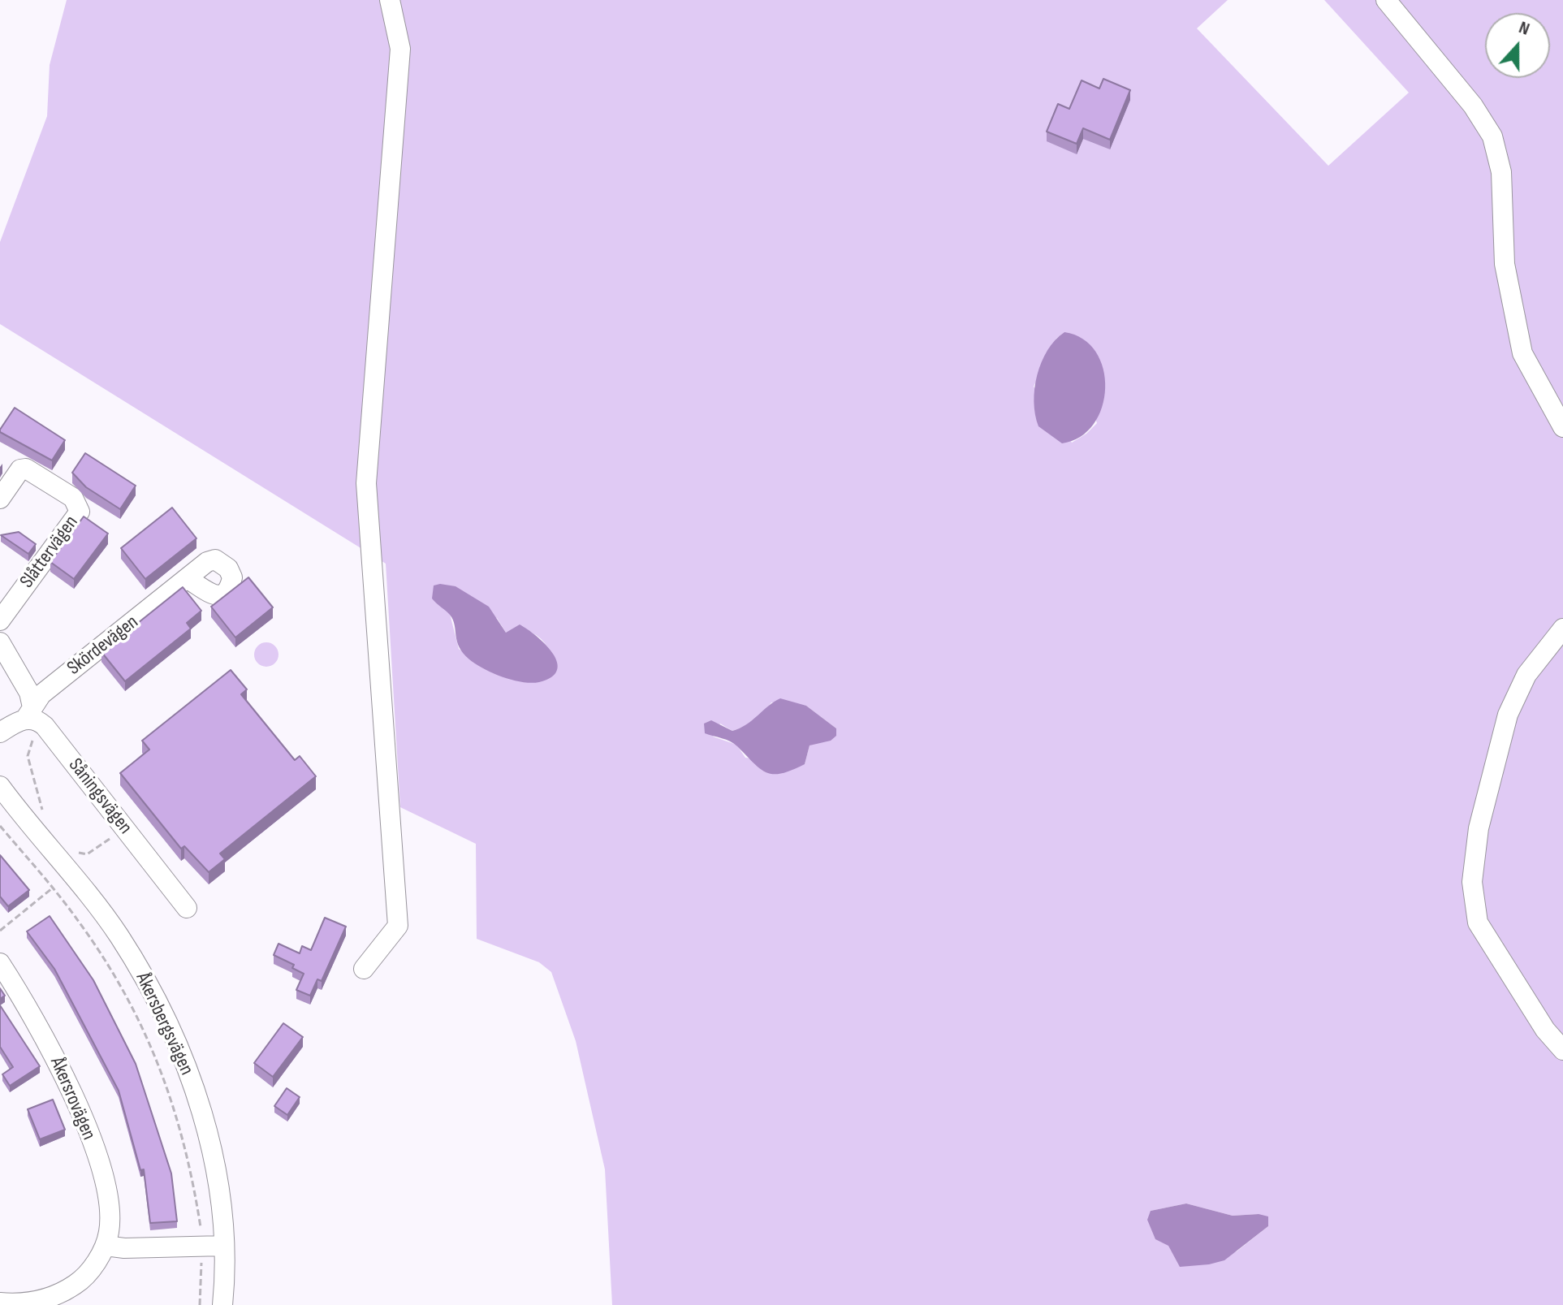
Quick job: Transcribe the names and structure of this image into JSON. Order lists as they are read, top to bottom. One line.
{"streets":{"street":["Slåttervägen","Skördevägen","Såningsvägen","Åkersbergsvägen","Åkersrovägen"]},"crossings":[["Skördevägen","Såningsvägen"]],"north":"top"}
